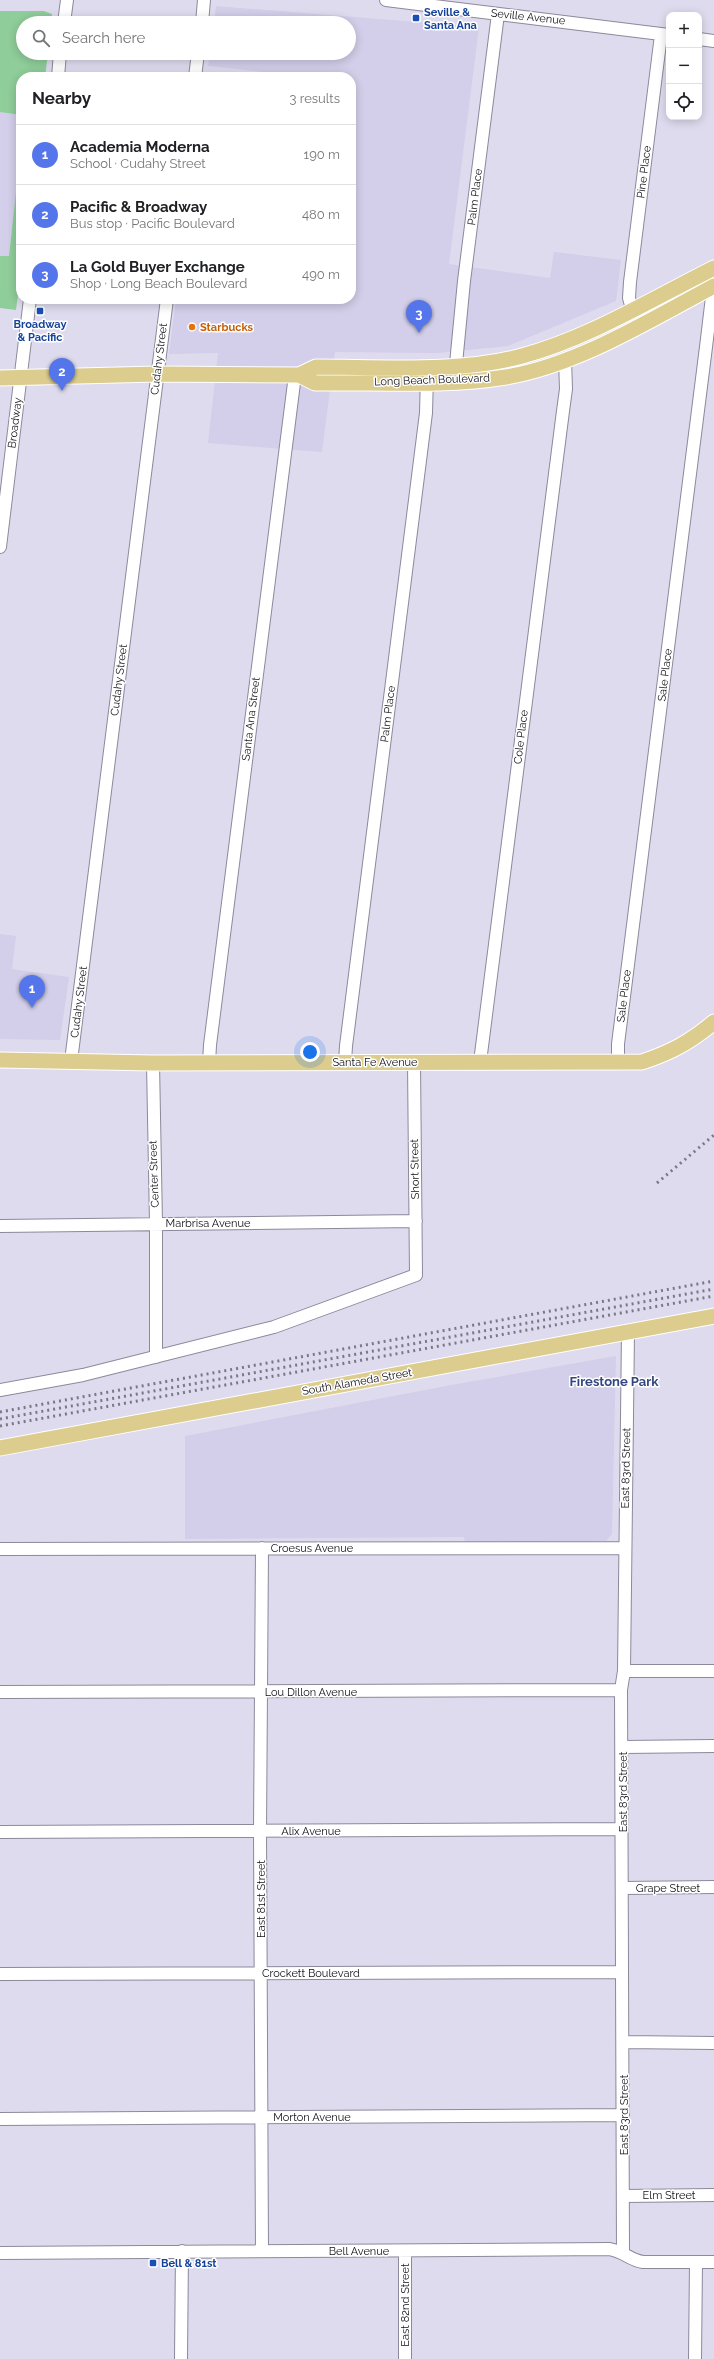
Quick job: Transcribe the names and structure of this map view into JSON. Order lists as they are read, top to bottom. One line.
{"streets":{"main road":["Long Beach Boulevard","Santa Fe Avenue","South Alameda Street"],"street":["Seville Avenue","Pine Place","Palm Place","Cudahy Street","Broadway","Sale Place","Santa Ana Street","Cole Place","Short Street","Center Street","Marbrisa Avenue","East 83rd Street","Croesus Avenue","Lou Dillon Avenue","Alix Avenue","Grape Street","East 81st Street","Crockett Boulevard","Morton Avenue","Elm Street","Bell Avenue","East 82nd Street"]},"crossings":[["Seville Avenue","Pine Place"],["Seville Avenue","Palm Place"],["Pine Place","Long Beach Boulevard"],["Palm Place","Long Beach Boulevard"],["Palm Place","Santa Fe Avenue"],["Cudahy Street","Long Beach Boulevard"],["Cudahy Street","Santa Fe Avenue"],["Long Beach Boulevard","Broadway"],["Long Beach Boulevard","Sale Place"],["Long Beach Boulevard","Santa Ana Street"],["Long Beach Boulevard","Cole Place"],["Sale Place","Santa Fe Avenue"],["Santa Ana Street","Santa Fe Avenue"],["Cole Place","Santa Fe Avenue"],["Santa Fe Avenue","Short Street"],["Santa Fe Avenue","Center Street"],["Short Street","Center Street"],["Short Street","Marbrisa Avenue"],["Center Street","Marbrisa Avenue"],["South Alameda Street","East 83rd Street"],["East 83rd Street","Croesus Avenue"],["East 83rd Street","Lou Dillon Avenue"],["East 83rd Street","Alix Avenue"],["East 83rd Street","Grape Street"],["East 83rd Street","Crockett Boulevard"],["East 83rd Street","Morton Avenue"],["East 83rd Street","Elm Street"],["East 83rd Street","Bell Avenue"],["Croesus Avenue","East 81st Street"],["Lou Dillon Avenue","East 81st Street"],["Alix Avenue","East 81st Street"],["East 81st Street","Crockett Boulevard"],["East 81st Street","Morton Avenue"],["East 81st Street","Bell Avenue"],["Bell Avenue","East 82nd Street"]],"districts":["Firestone Park"],"places":{"transit":["Seville & Santa Ana","Broadway & Pacific","Bell & 81st"],"other":["Starbucks"]},"page":{"map_buttons":["+","−"],"search":"Search here","heading":["Nearby","3 results"],"list":[{"mark":"1","name":"Academia Moderna","note":"School · Cudahy Street","value":"190 m"},{"mark":"2","name":"Pacific & Broadway","note":"Bus stop · Pacific Boulevard","value":"480 m"},{"mark":"3","name":"La Gold Buyer Exchange","note":"Shop · Long Beach Boulevard","value":"490 m"}],"pins":["3","2","1"]}}
